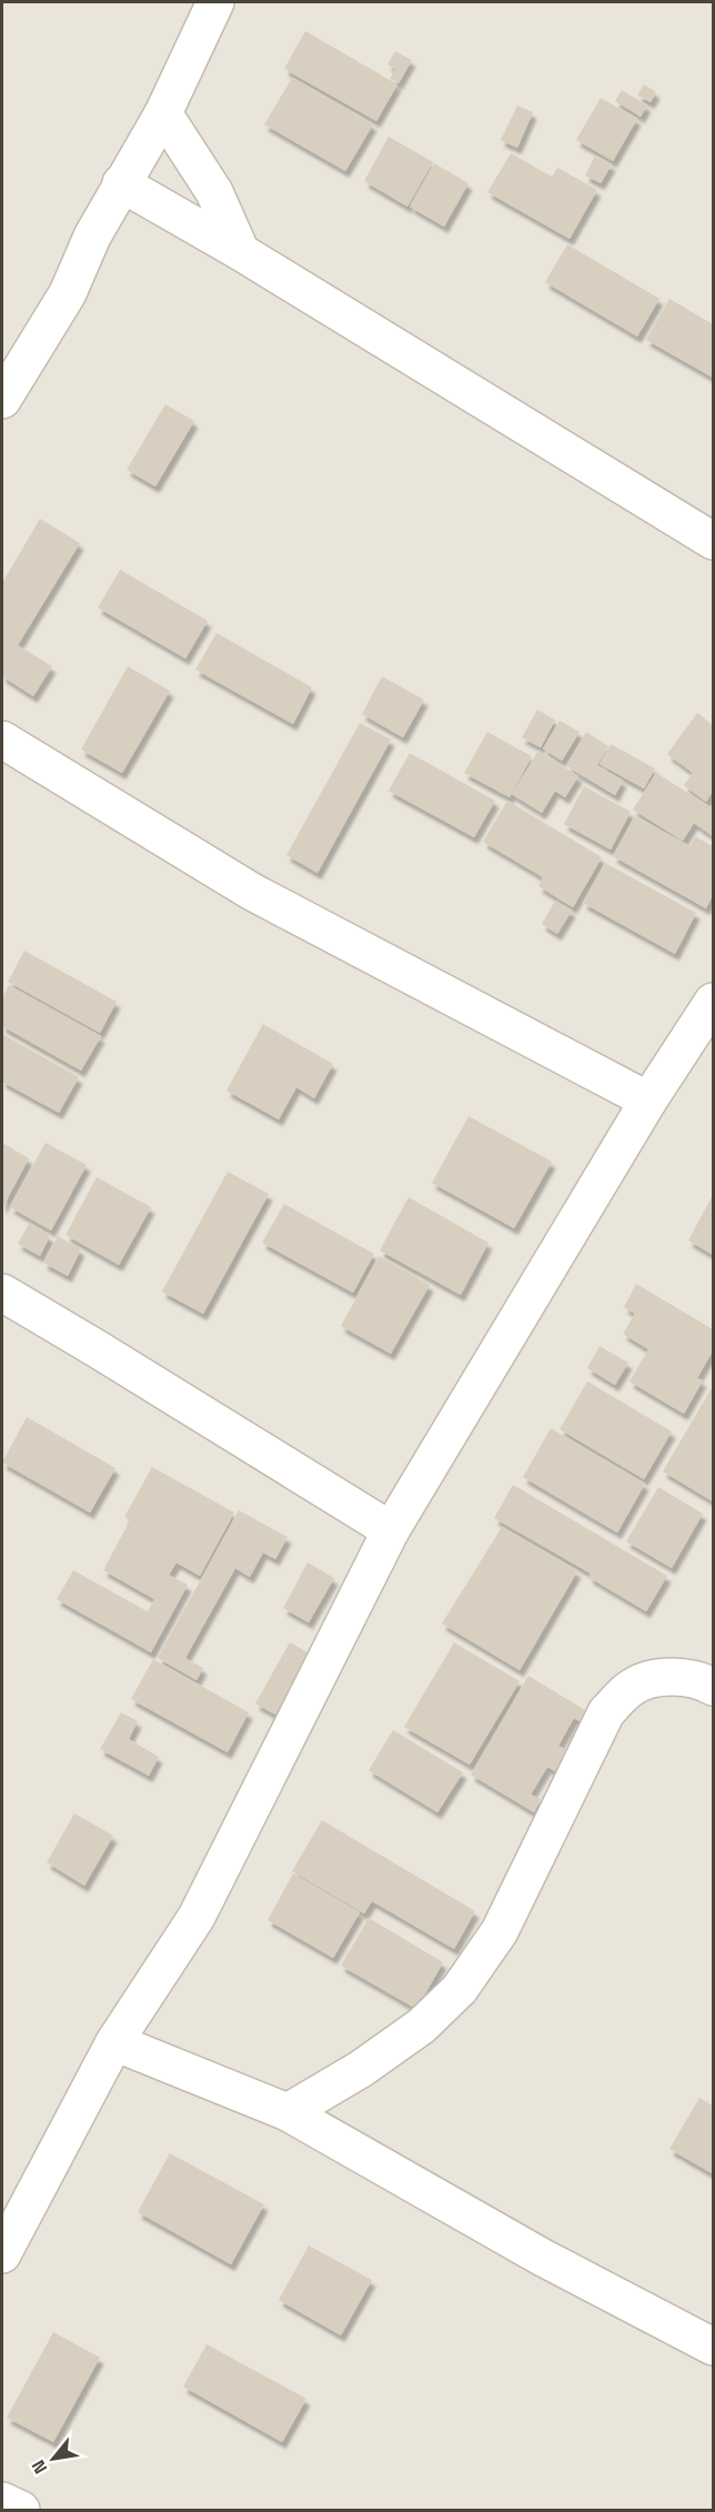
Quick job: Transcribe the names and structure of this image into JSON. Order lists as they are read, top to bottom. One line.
{"north":"bottom left"}
